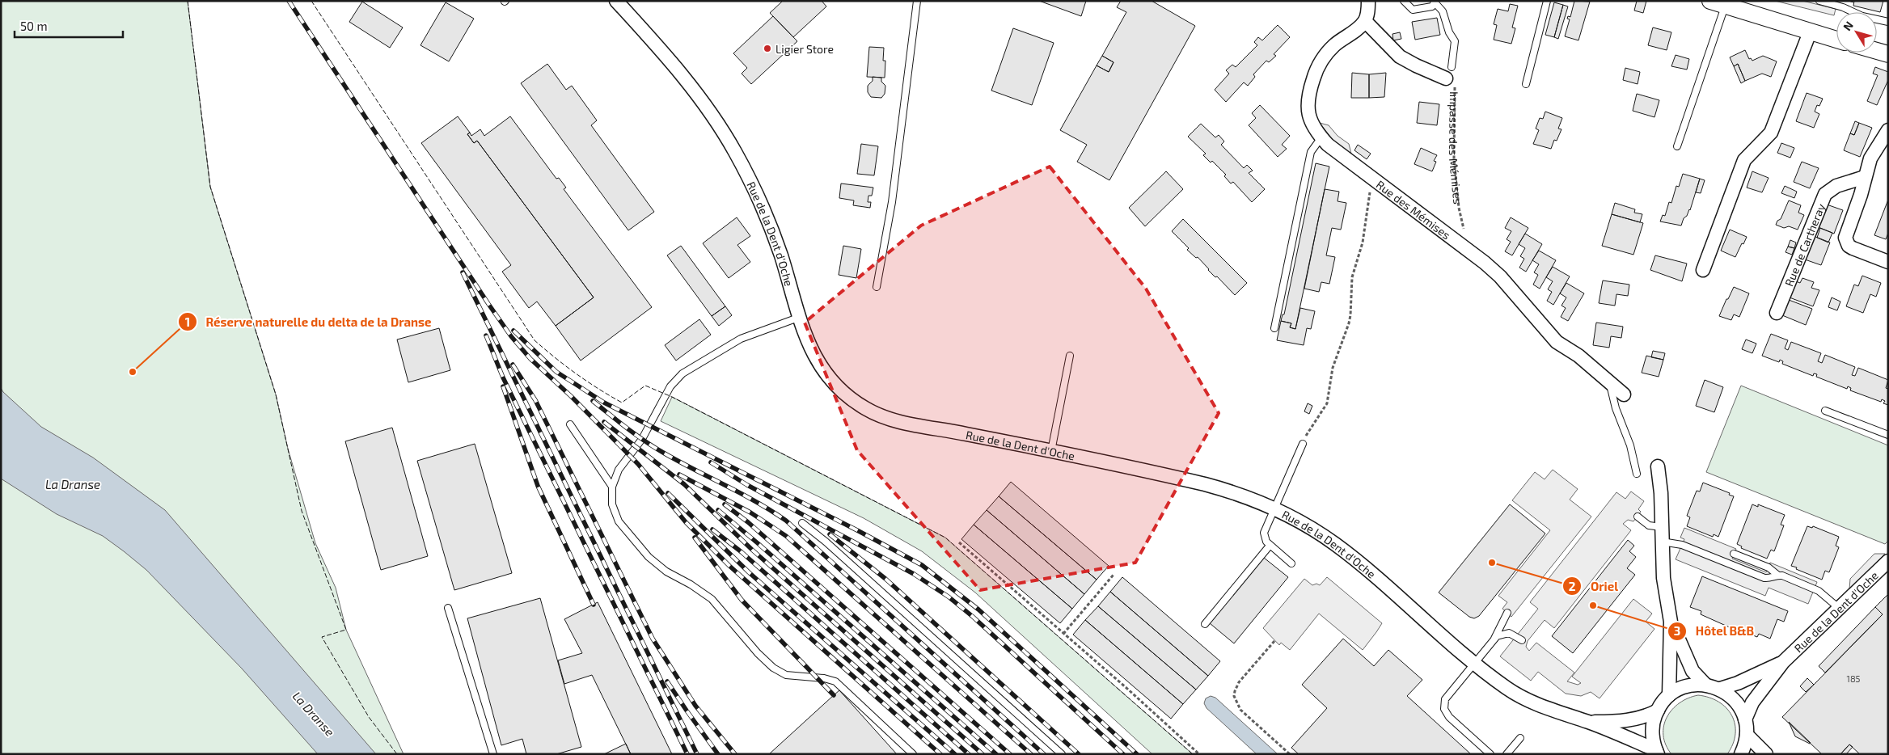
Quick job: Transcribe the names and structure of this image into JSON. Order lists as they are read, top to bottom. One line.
{"streets":{"street":["Impasse des Mémises","Rue des Mémises","Rue de la Dent d'Oche","Rue de Cartheray"]},"crossings":[["Impasse des Mémises","Rue des Mémises"]],"water":["La Dranse"],"places":["Ligier Store","Réserve naturelle du delta de la Dranse","Oriel","Hôtel B&B"],"house_numbers":["185"],"scale_bar":"50 m","north":"top left"}
